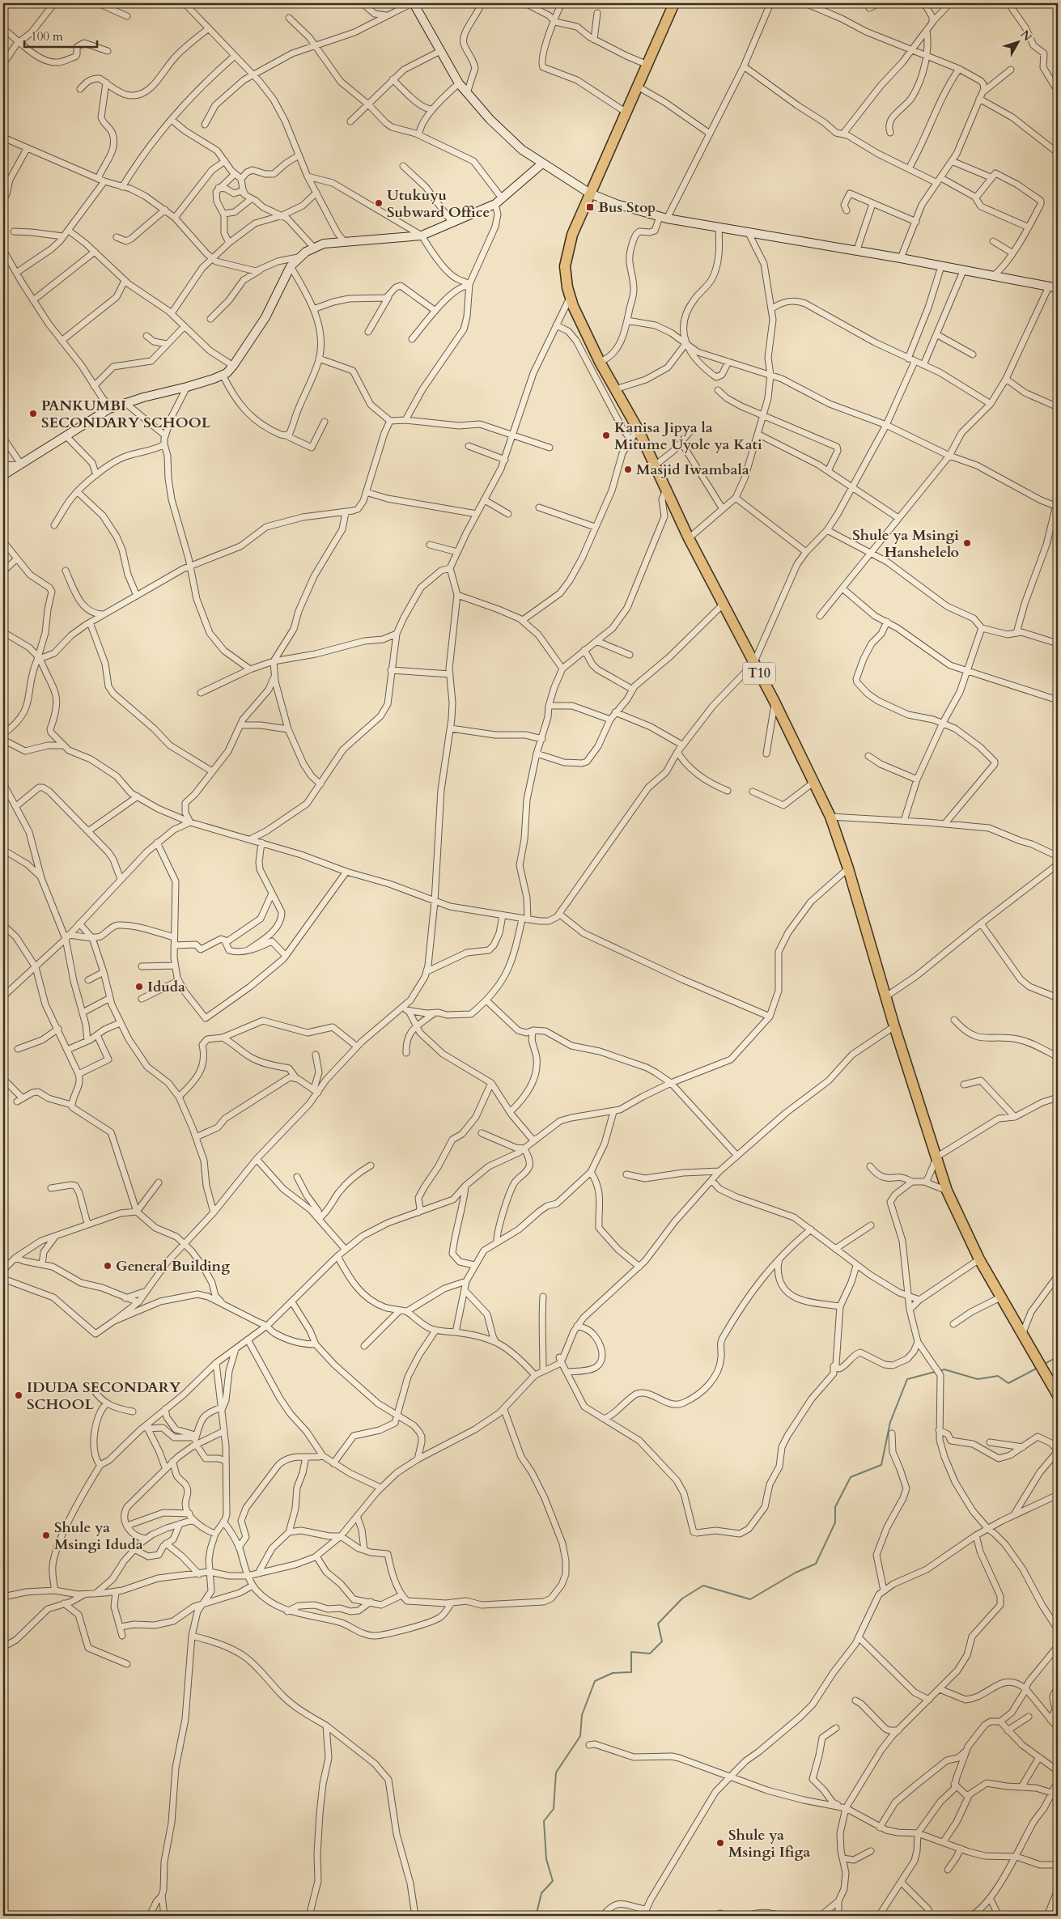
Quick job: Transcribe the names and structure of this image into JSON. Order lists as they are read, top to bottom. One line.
{"streets":{"highway":["T10"]},"places":{"other":["Utukuyu Subward Office","PANKUMBI SECONDARY SCHOOL","Kanisa Jipya la Mitume Uyole ya Kati","Masjid Iwambala","Shule ya Msingi Hanshelelo","Iduda","General Building","IDUDA SECONDARY SCHOOL","Shule ya Msingi Iduda","Shule ya Msingi Ifiga"],"transit":["Bus Stop"]},"scale_bar":"100 m","north":"top right"}
